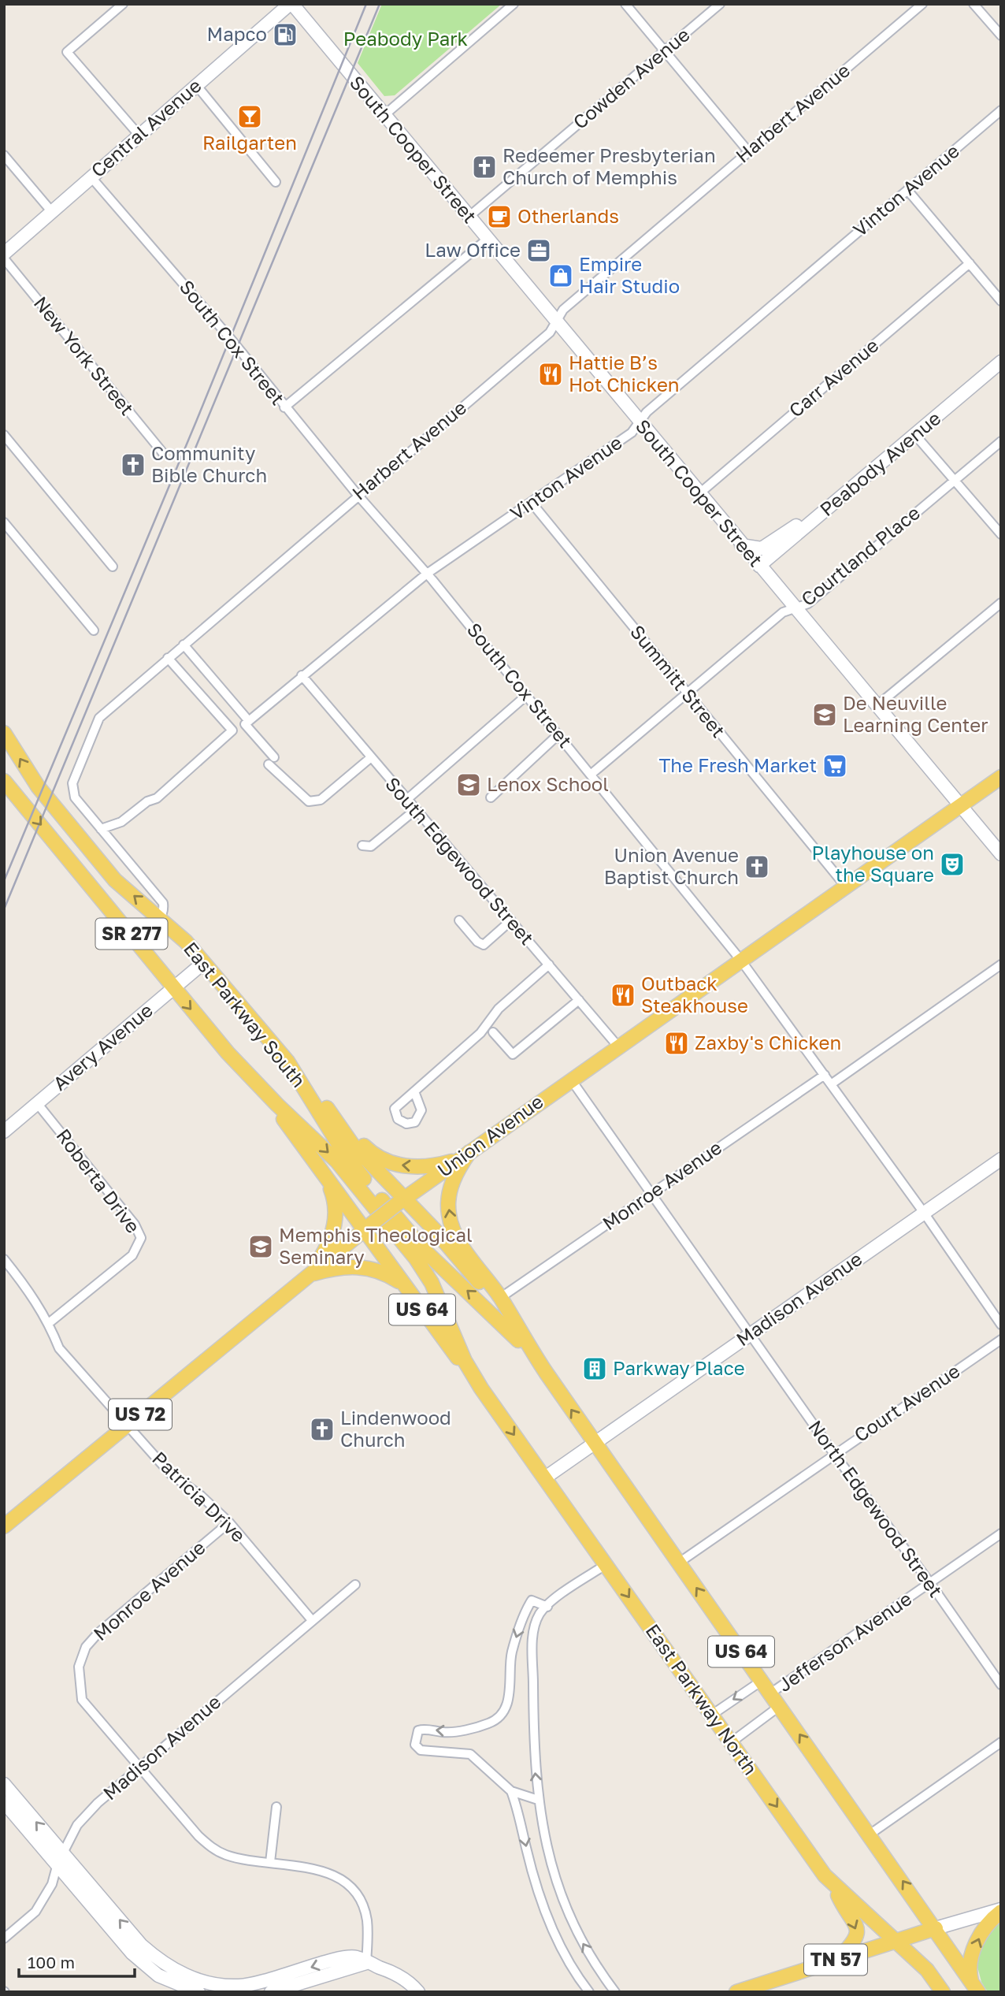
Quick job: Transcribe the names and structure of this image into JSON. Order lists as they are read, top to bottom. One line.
{"streets":{"main road":["Central Avenue","South Cooper Street","Peabody Avenue","SR 277","East Parkway South","Avery Avenue","Union Avenue","Madison Avenue","US 64","US 72","East Parkway North","TN 57"],"street":["Cowden Avenue","Harbert Avenue","Vinton Avenue","South Cox Street","New York Street","Carr Avenue","Courtland Place","Summitt Street","South Edgewood Street","Roberta Drive","Monroe Avenue","Court Avenue","Patricia Drive","North Edgewood Street","Jefferson Avenue"]},"crossings":[["Cowden Avenue","South Cooper Street"],["Harbert Avenue","South Cooper Street"],["Harbert Avenue","South Cox Street"],["Harbert Avenue","East Parkway South"],["Central Avenue","South Cooper Street"],["Central Avenue","South Cox Street"],["South Cooper Street","Vinton Avenue"],["South Cooper Street","Carr Avenue"],["South Cooper Street","Peabody Avenue"],["South Cooper Street","Courtland Place"],["South Cooper Street","Union Avenue"],["Vinton Avenue","South Cox Street"],["Vinton Avenue","Summitt Street"],["Vinton Avenue","South Edgewood Street"],["South Cox Street","Courtland Place"],["South Cox Street","Union Avenue"],["South Cox Street","Monroe Avenue"],["South Cox Street","Madison Avenue"],["Courtland Place","Summitt Street"],["Summitt Street","Union Avenue"],["South Edgewood Street","Union Avenue"],["East Parkway South","Avery Avenue"],["East Parkway South","US 64"],["East Parkway South","East Parkway North"],["Avery Avenue","Roberta Drive"],["Union Avenue","US 64"],["Union Avenue","Patricia Drive"],["Roberta Drive","Patricia Drive"],["Monroe Avenue","Madison Avenue"],["Monroe Avenue","US 64"],["Monroe Avenue","Patricia Drive"],["Madison Avenue","US 64"],["Madison Avenue","Patricia Drive"],["Madison Avenue","North Edgewood Street"],["Madison Avenue","East Parkway North"],["US 64","Court Avenue"],["US 64","Jefferson Avenue"],["US 64","East Parkway North"],["US 64","TN 57"],["Court Avenue","North Edgewood Street"],["North Edgewood Street","Jefferson Avenue"],["Jefferson Avenue","East Parkway North"],["East Parkway North","TN 57"]],"parks":["Peabody Park"],"places":{"fuel station":["Mapco"],"bar":["Railgarten"],"church":["Redeemer Presbyterian Church of Memphis","Community Bible Church","Union Avenue Baptist Church","Lindenwood Church"],"cafe":["Otherlands"],"office":["Law Office"],"shop":["Empire Hair Studio"],"restaurant":["Hattie B’s Hot Chicken","Outback Steakhouse","Zaxby's Chicken"],"school or university":["De Neuville Learning Center","Lenox School","Memphis Theological Seminary"],"supermarket":["The Fresh Market"],"theatre":["Playhouse on the Square"],"building":["Parkway Place"]},"scale_bar":"100 m"}
